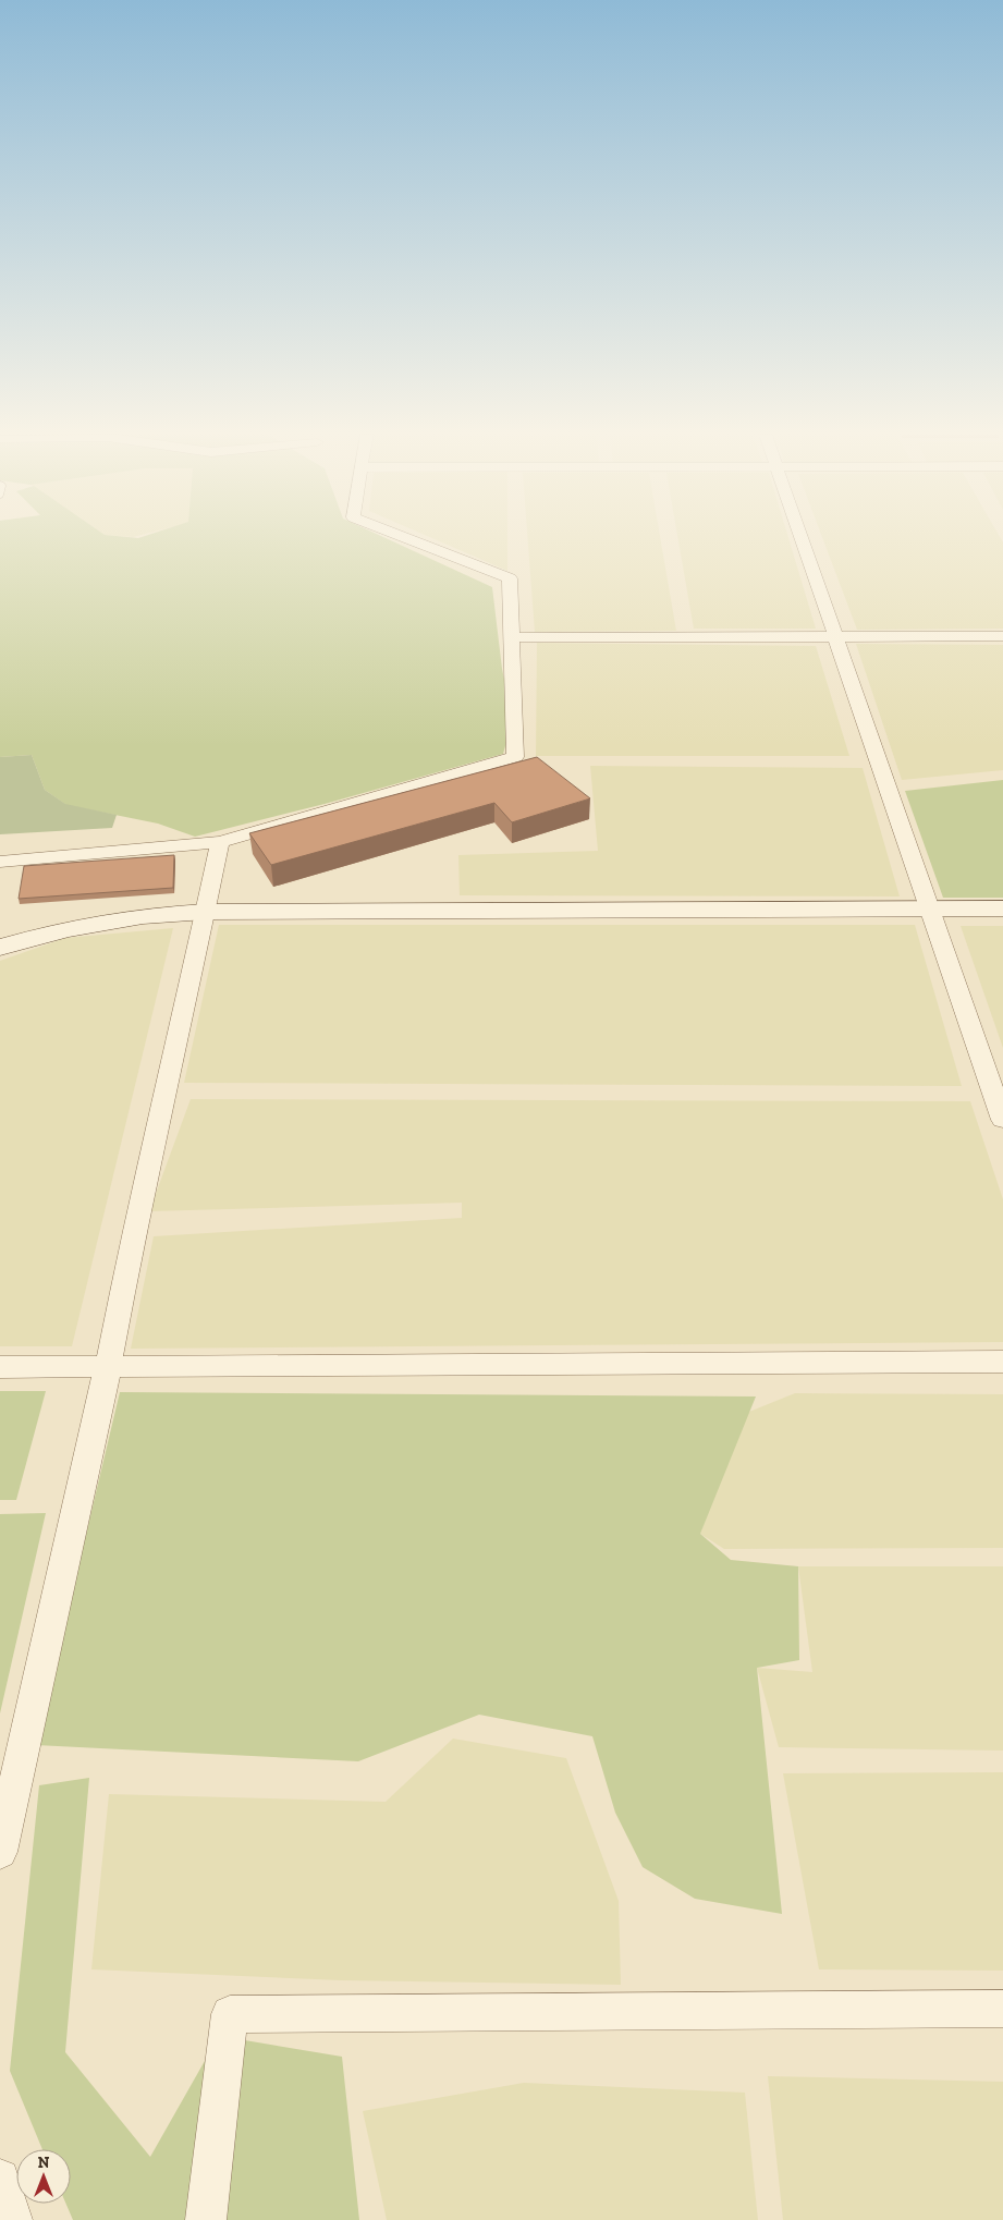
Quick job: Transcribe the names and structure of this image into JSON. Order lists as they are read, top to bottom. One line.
{"north":"top"}
